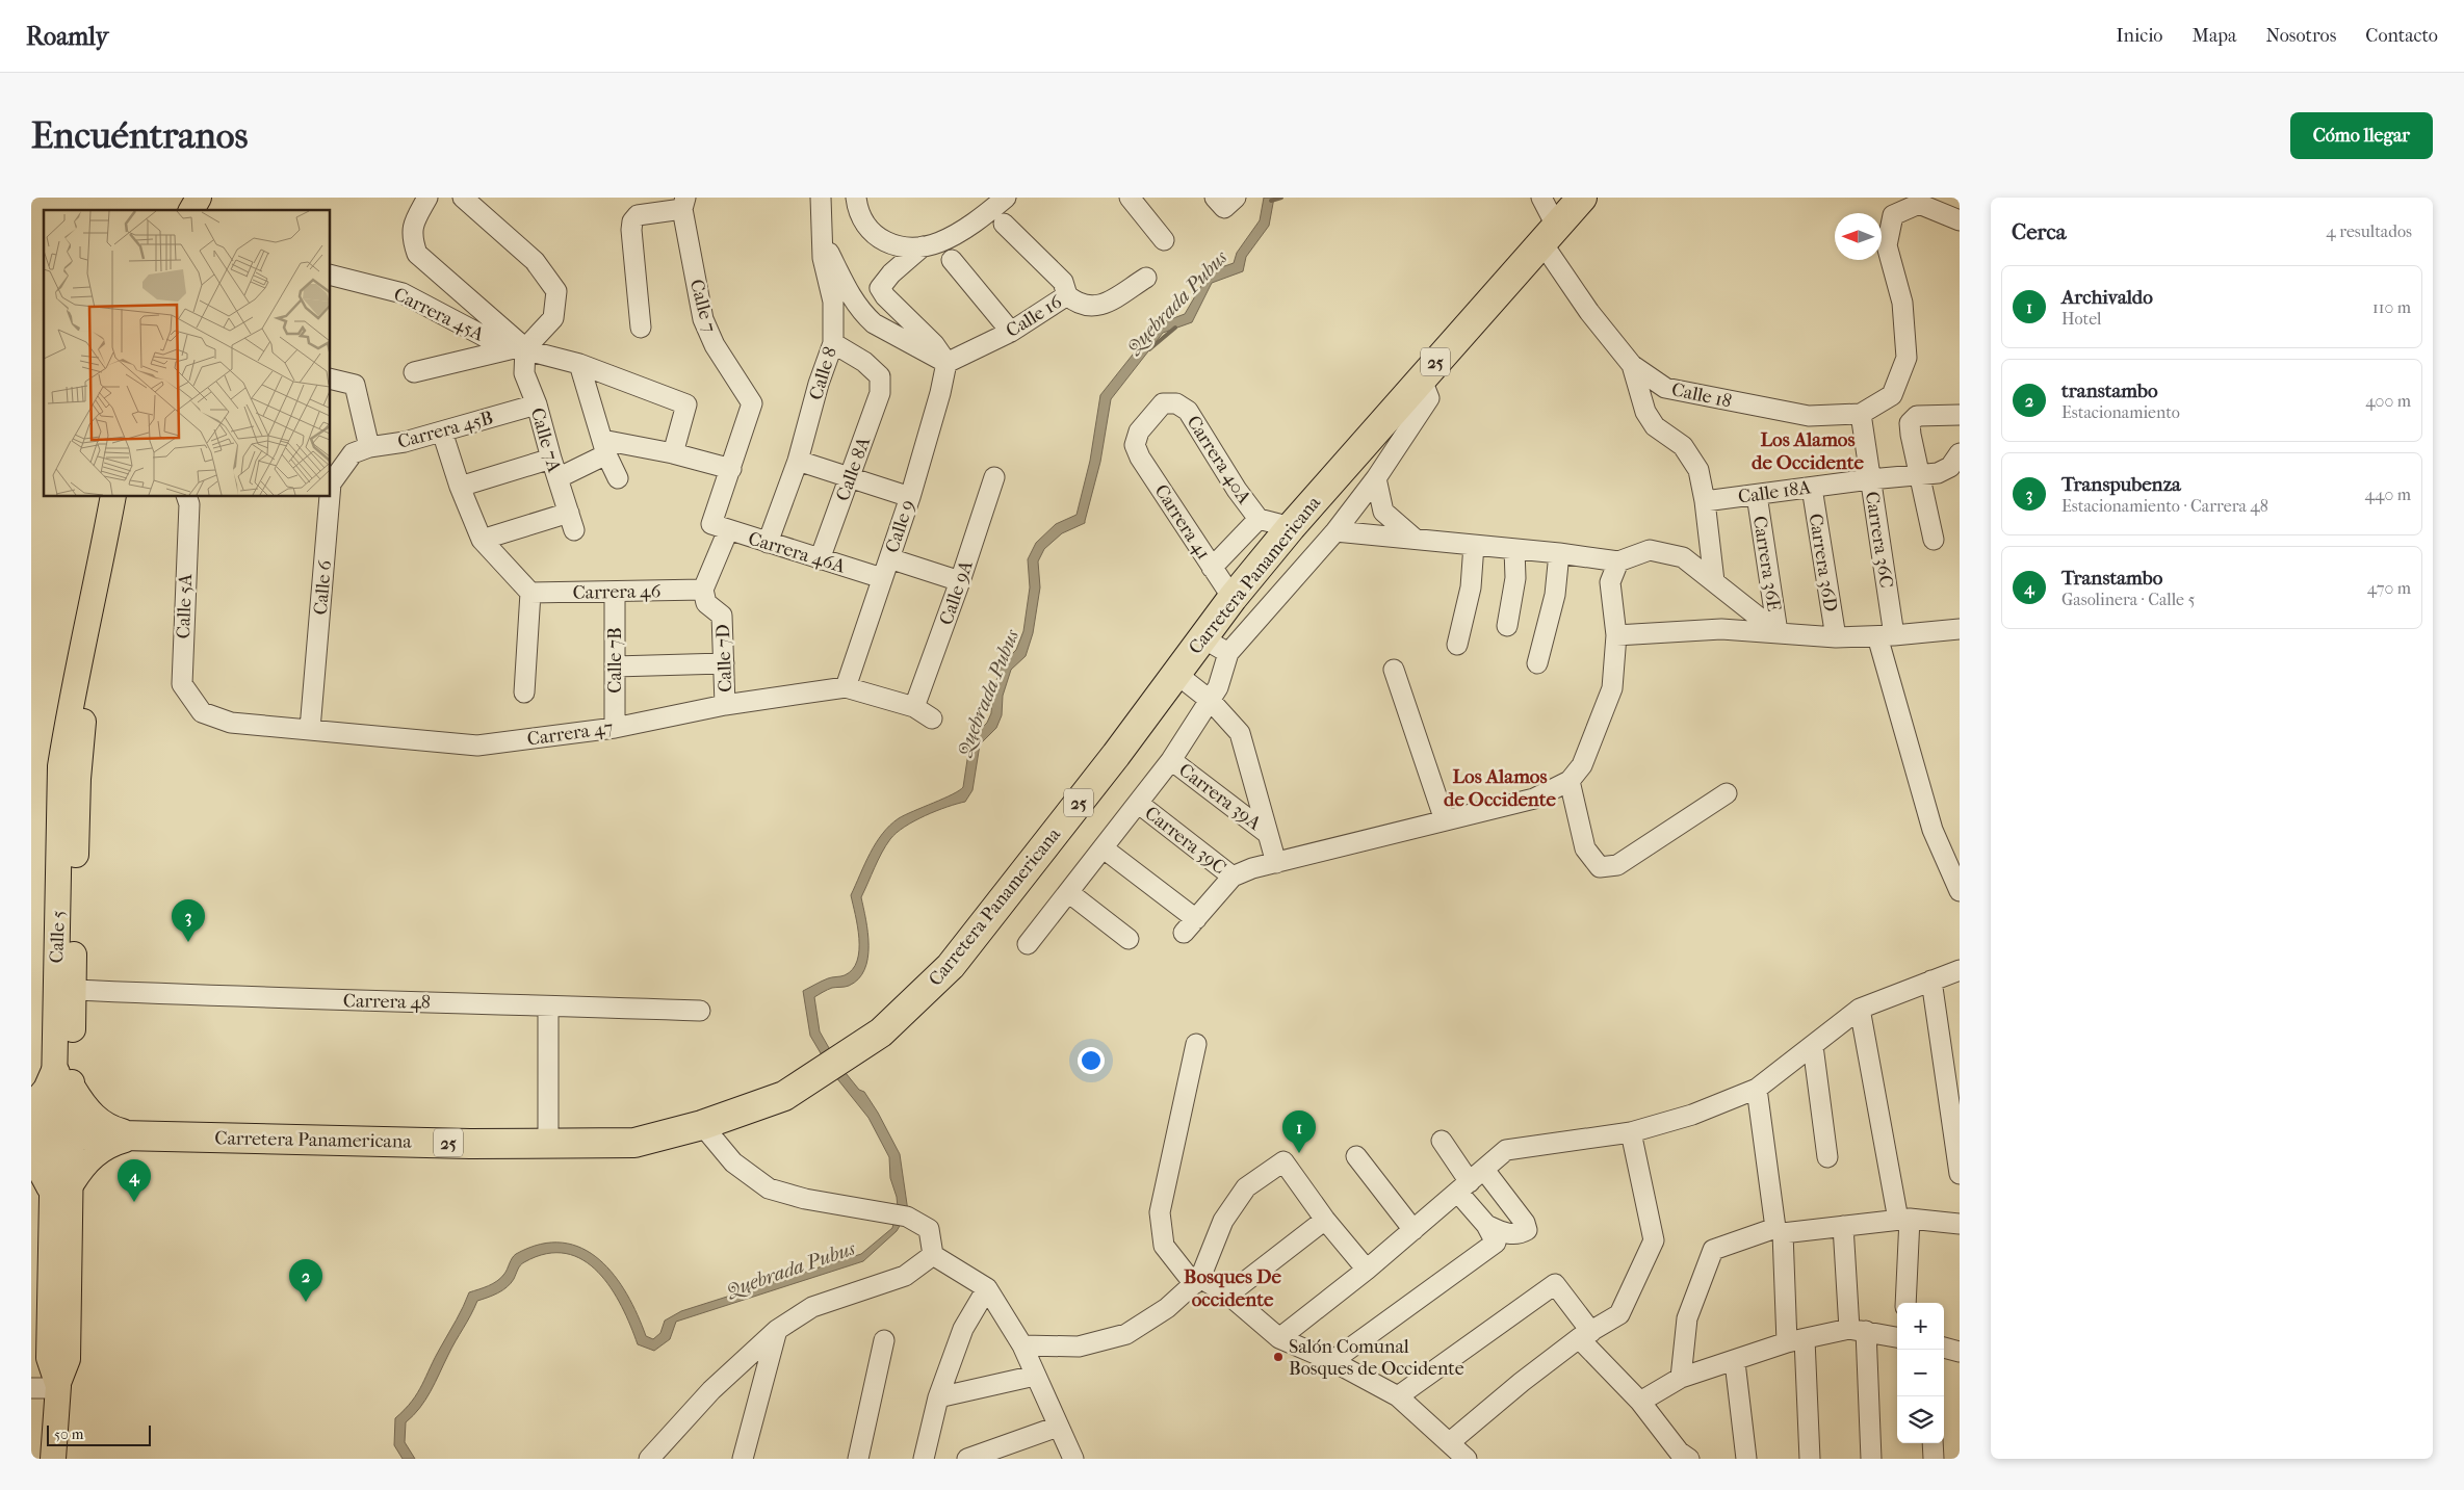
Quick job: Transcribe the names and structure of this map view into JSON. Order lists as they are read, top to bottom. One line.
{"streets":{"highway":["25","Carretera Panamericana"],"main road":["Calle 5"],"street":["Calle 7","Carrera 45A","Calle 16","Calle 8","Calle 18","Carrera 45B","Calle 7A","Carrera 40A","Calle 8A","Calle 18A","Carrera 41","Calle 9","Carrera 36C","Carrera 46A","Carrera 36D","Carrera 36E","Calle 6","Carrera 46","Calle 9A","Calle 5A","Calle 7D","Calle 7B","Carrera 47","Carrera 39A","Carrera 39C","Carrera 48"]},"crossings":[["Carrera 45A","Calle 7A"],["Calle 16","Calle 9"],["Calle 8","Calle 8A"],["Calle 8","Carrera 46A"],["Calle 18","Carrera 36C"],["Calle 18","Carretera Panamericana"],["Carrera 45B","Calle 7A"],["Carrera 45B","Calle 6"],["Carrera 40A","Carrera 41"],["Carrera 40A","Carretera Panamericana"],["Calle 8A","Carrera 46A"],["Calle 18A","Carrera 36C"],["Calle 18A","Carrera 36D"],["Calle 18A","Carrera 36E"],["Carrera 41","Carretera Panamericana"],["Calle 9","Carrera 46A"],["Calle 9","Carrera 47"],["Carretera Panamericana","Calle 5"],["Calle 6","Carrera 47"],["Carrera 46","Calle 7D"],["Carrera 46","Calle 7B"],["Calle 9A","Carrera 47"],["Calle 5A","Carrera 47"],["Calle 7D","Carrera 47"],["Calle 7B","Carrera 47"],["Calle 5","Carrera 48"]],"districts":["Los Alamos de Occidente","Los Alamos de Occidente","Bosques De occidente"],"water":["Quebrada Pubus"],"places":["Salón Comunal Bosques de Occidente"],"scale_bar":"50 m","north":"left","page":{"header":"Roamly","nav":["Inicio","Mapa","Nosotros","Contacto"],"buttons":"Cómo llegar","title":"Encuéntranos","heading":["Cerca","4 resultados"],"list":[{"mark":"1","name":"Archivaldo","note":"Hotel","value":"110 m"},{"mark":"2","name":"transtambo","note":"Estacionamiento","value":"400 m"},{"mark":"3","name":"Transpubenza","note":"Estacionamiento · Carrera 48","value":"440 m"},{"mark":"4","name":"Transtambo","note":"Gasolinera · Calle 5","value":"470 m"}],"pins":["3","1","4","2"],"map_buttons":["+","−"],"scale":"50 m"}}
